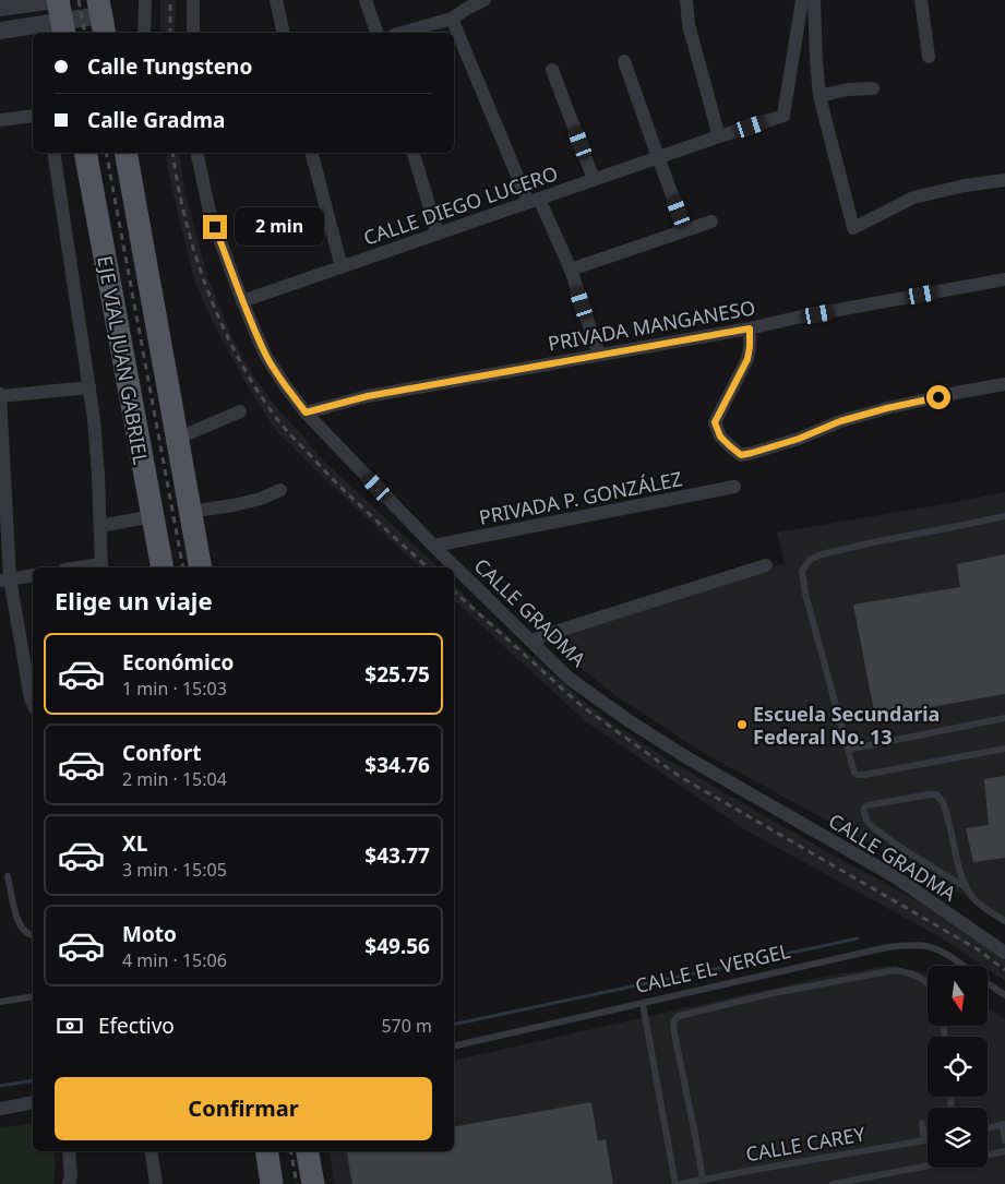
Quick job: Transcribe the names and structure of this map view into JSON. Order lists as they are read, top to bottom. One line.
{"streets":{"main road":["EJE VIAL JUAN GABRIEL"],"street":["CALLE DIEGO LUCERO","PRIVADA MANGANESO","PRIVADA P. GONZÁLEZ","CALLE GRADMA"],"lane":["CALLE EL VERGEL","CALLE CAREY"]},"crossings":[["CALLE DIEGO LUCERO","CALLE GRADMA"],["PRIVADA MANGANESO","CALLE GRADMA"],["PRIVADA P. GONZÁLEZ","CALLE GRADMA"]],"places":["Escuela Secundaria Federal No. 13"],"north":"bottom","page":{"banner":["Calle Tungsteno","Calle Gradma"],"bubble":"2 min","heading":"Elige un viaje","list":[{"name":"Económico","note":"1 min · 15:03","value":"$25.75"},{"name":"Confort","note":"2 min · 15:04","value":"$34.76"},{"name":"XL","note":"3 min · 15:05","value":"$43.77"},{"name":"Moto","note":"4 min · 15:06","value":"$49.56"}],"pay":["Efectivo","570 m"],"buttons":"Confirmar"}}
